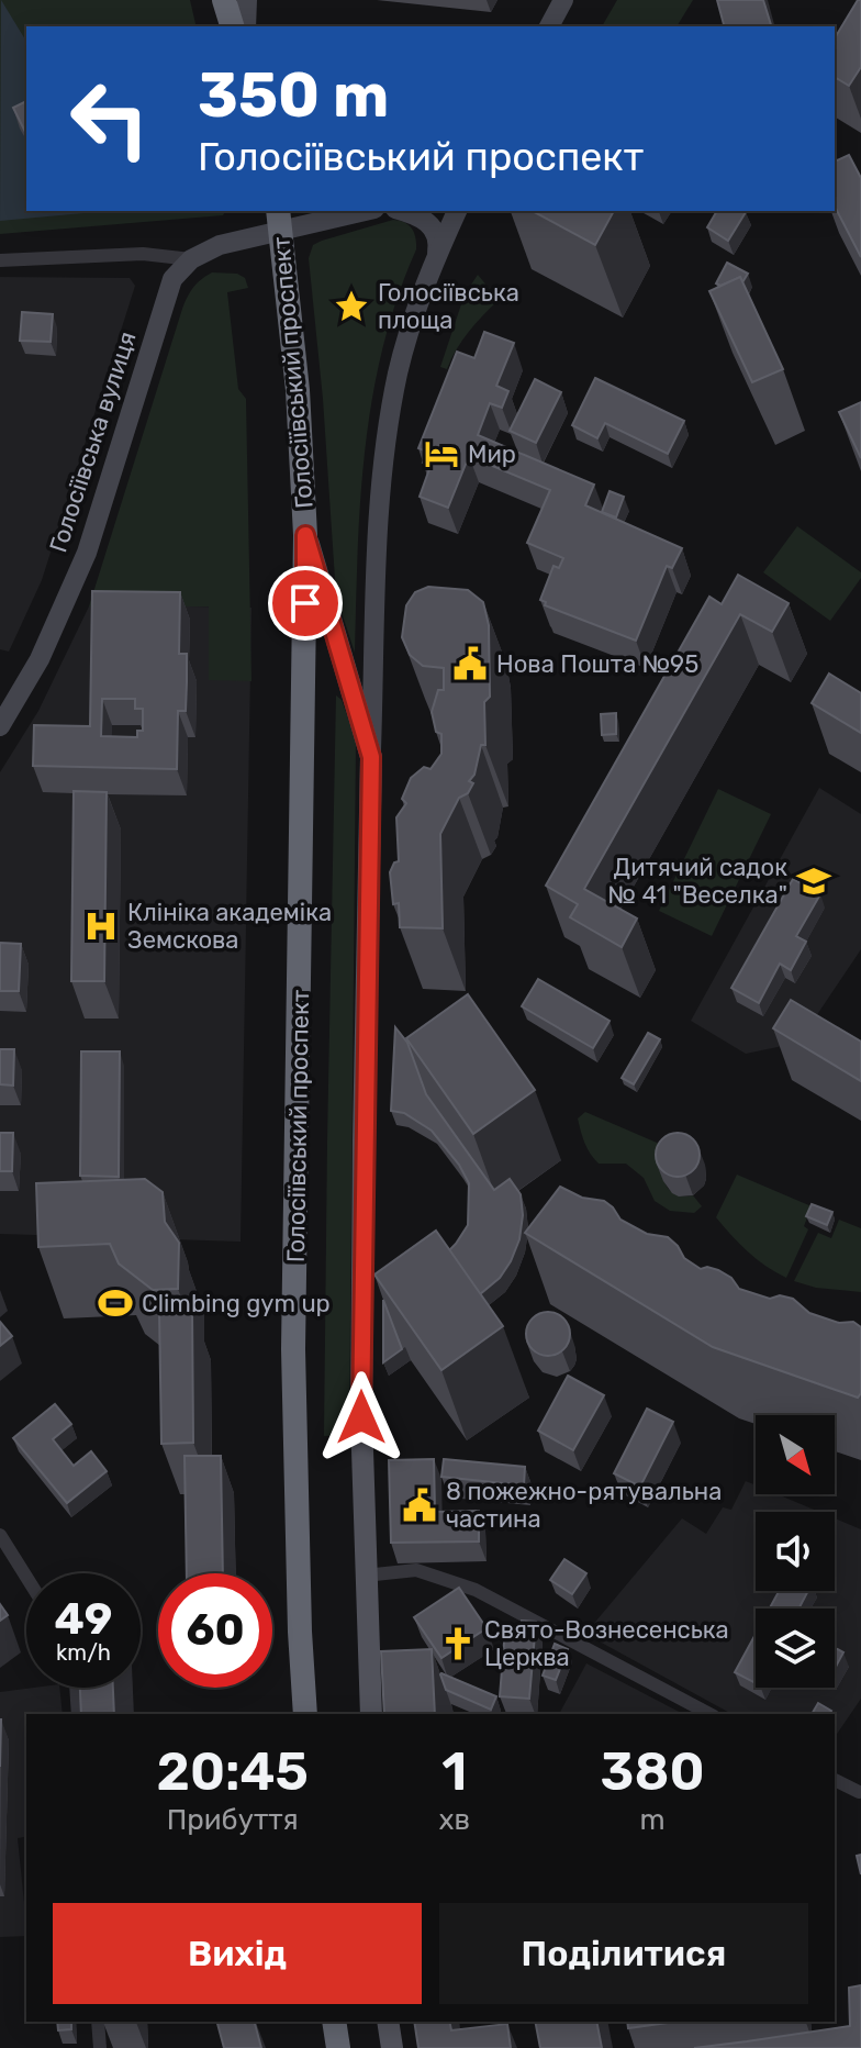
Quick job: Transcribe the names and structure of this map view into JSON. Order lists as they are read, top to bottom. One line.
{"streets":{"highway":["Голосіївський проспект"],"main road":["Голосіївська вулиця"]},"places":{"place":["Голосіївська площа"],"hotel":["Мир"],"public building":["Нова Пошта №95","8 пожежно-рятувальна частина"],"school or university":["Дитячий садок № 41 \"Веселка\""],"hospital":["Клініка академіка Земскова"],"sports":["Climbing gym up"],"church":["Свято-Вознесенська Церква"]},"north":"bottom right","page":{"turn":["350 m","Голосіївський проспект"],"speed":"49 km/h","limit":"60","eta":["20:45","Прибуття","1","хв","380","m"],"buttons":["Вихід","Поділитися"]}}
